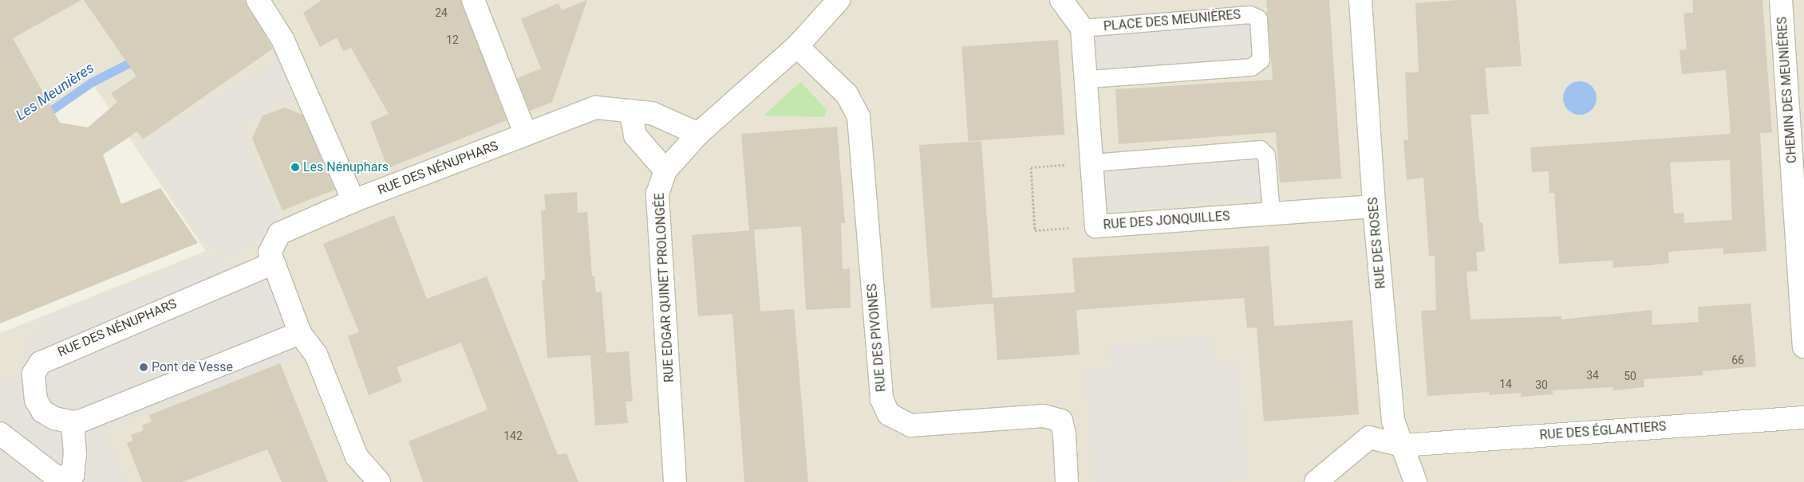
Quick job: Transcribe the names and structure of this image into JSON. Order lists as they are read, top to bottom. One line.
{"streets":{"street":["CHEMIN DES MEUNIÈRES","RUE DES NÉNUPHARS","RUE DES JONQUILLES","RUE DES ROSES","RUE EDGAR QUINET PROLONGÉE","RUE DES PIVOINES","RUE DES ÉGLANTIERS"],"lane":["PLACE DES MEUNIÈRES"]},"crossings":[["PLACE DES MEUNIÈRES","RUE DES JONQUILLES"],["RUE DES NÉNUPHARS","RUE EDGAR QUINET PROLONGÉE"],["RUE DES JONQUILLES","RUE DES ROSES"],["RUE DES ROSES","RUE DES ÉGLANTIERS"],["RUE EDGAR QUINET PROLONGÉE","RUE DES PIVOINES"]],"water":["Les Meunières"],"places":["Les Nénuphars","Pont de Vesse"],"house_numbers":["24","12","66","34","50","14","30","142"]}
